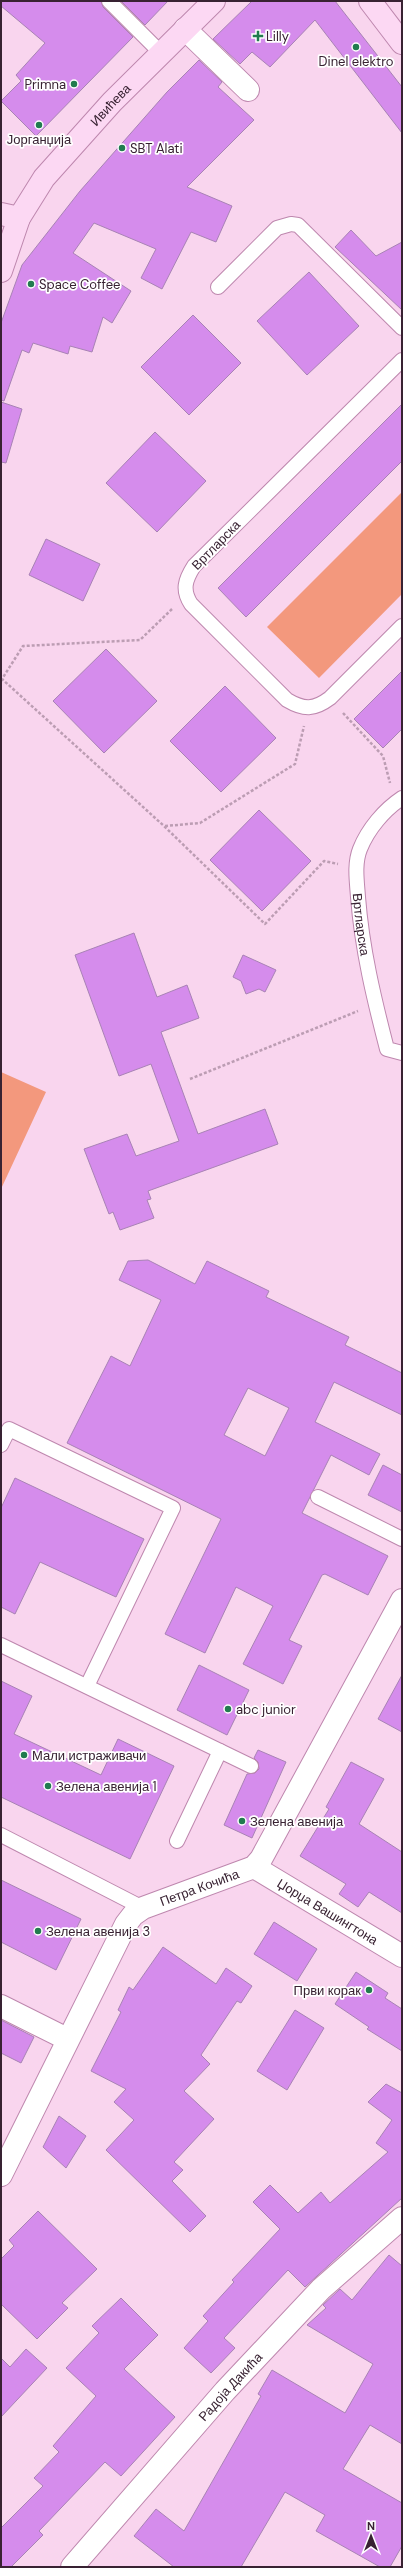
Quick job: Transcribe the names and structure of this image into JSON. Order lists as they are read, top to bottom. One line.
{"streets":{"main road":["Ивићева"],"street":["Петра Кочића","Џорџа Вашингтона","Радоја Дакића"],"lane":["Вртларска"]},"crossings":[["Петра Кочића","Џорџа Вашингтона"]],"places":{"health":["Lilly"],"other":["Dinel elektro","Primna","Јорганџија","SBT Alati","Space Coffee","abc junior","Мали истраживачи","Зелена авенија 1","Зелена авенија","Зелена авенија 3","Први корак"]},"north":"top"}
